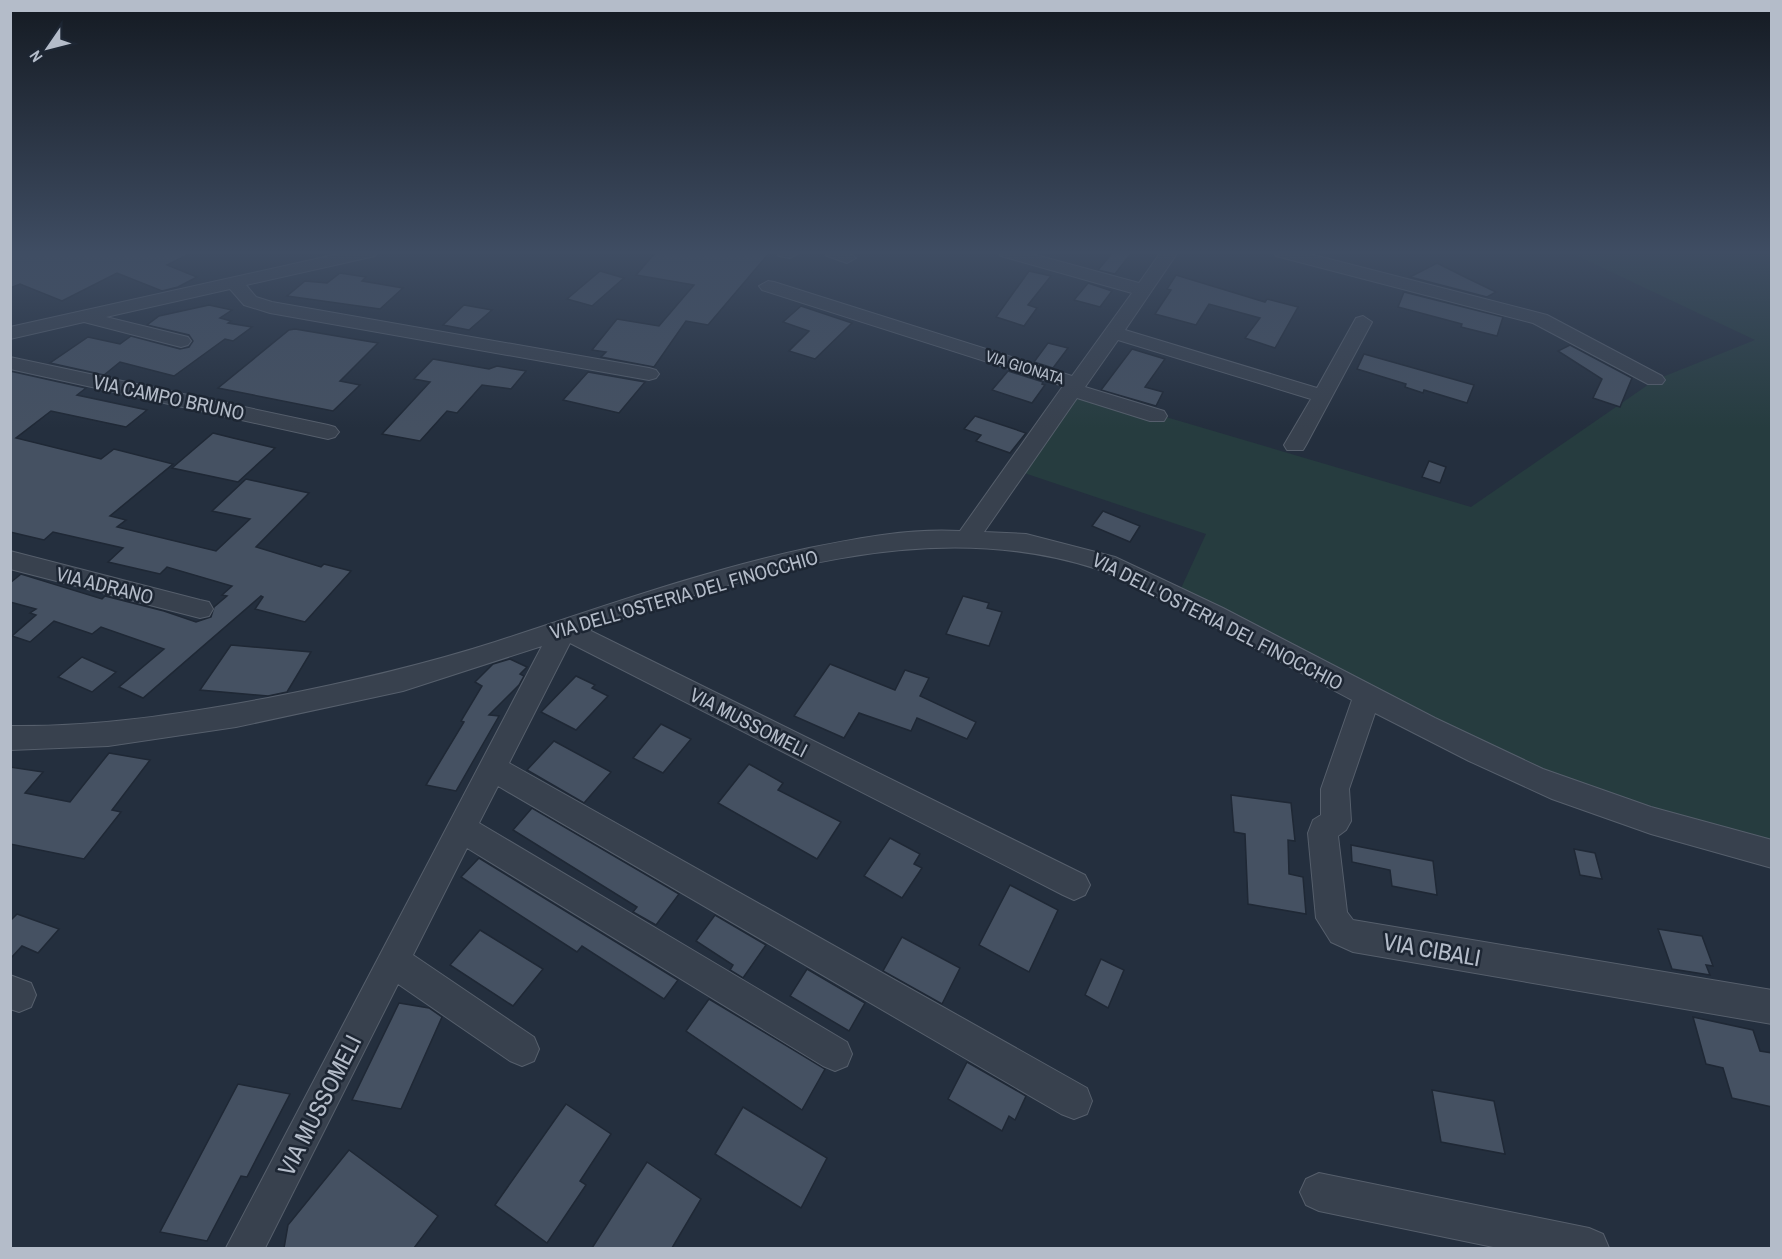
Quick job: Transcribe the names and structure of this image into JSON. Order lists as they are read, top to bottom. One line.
{"streets":{"street":["VIA GIONATA","VIA CAMPO BRUNO","VIA ADRANO","VIA DELL'OSTERIA DEL FINOCCHIO","VIA MUSSOMELI","VIA CIBALI"]},"crossings":[["VIA GIONATA","VIA DELL'OSTERIA DEL FINOCCHIO"],["VIA DELL'OSTERIA DEL FINOCCHIO","VIA MUSSOMELI"],["VIA DELL'OSTERIA DEL FINOCCHIO","VIA CIBALI"]],"north":"bottom left"}
